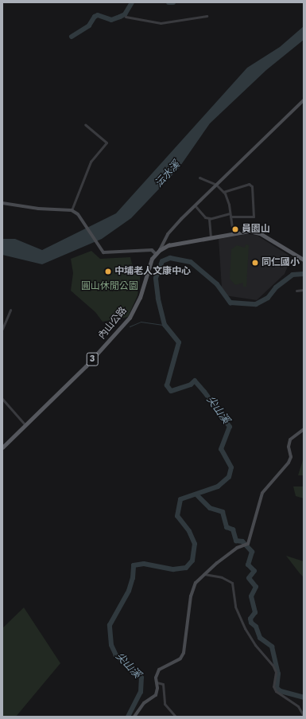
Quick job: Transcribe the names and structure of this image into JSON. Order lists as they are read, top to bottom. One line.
{"streets":{"main road":["內山公路","3"]},"water":["沄水溪","尖山溪"],"parks":["圓山休閒公園"],"places":["員園山","同仁國小","中埔老人文康中心"]}
